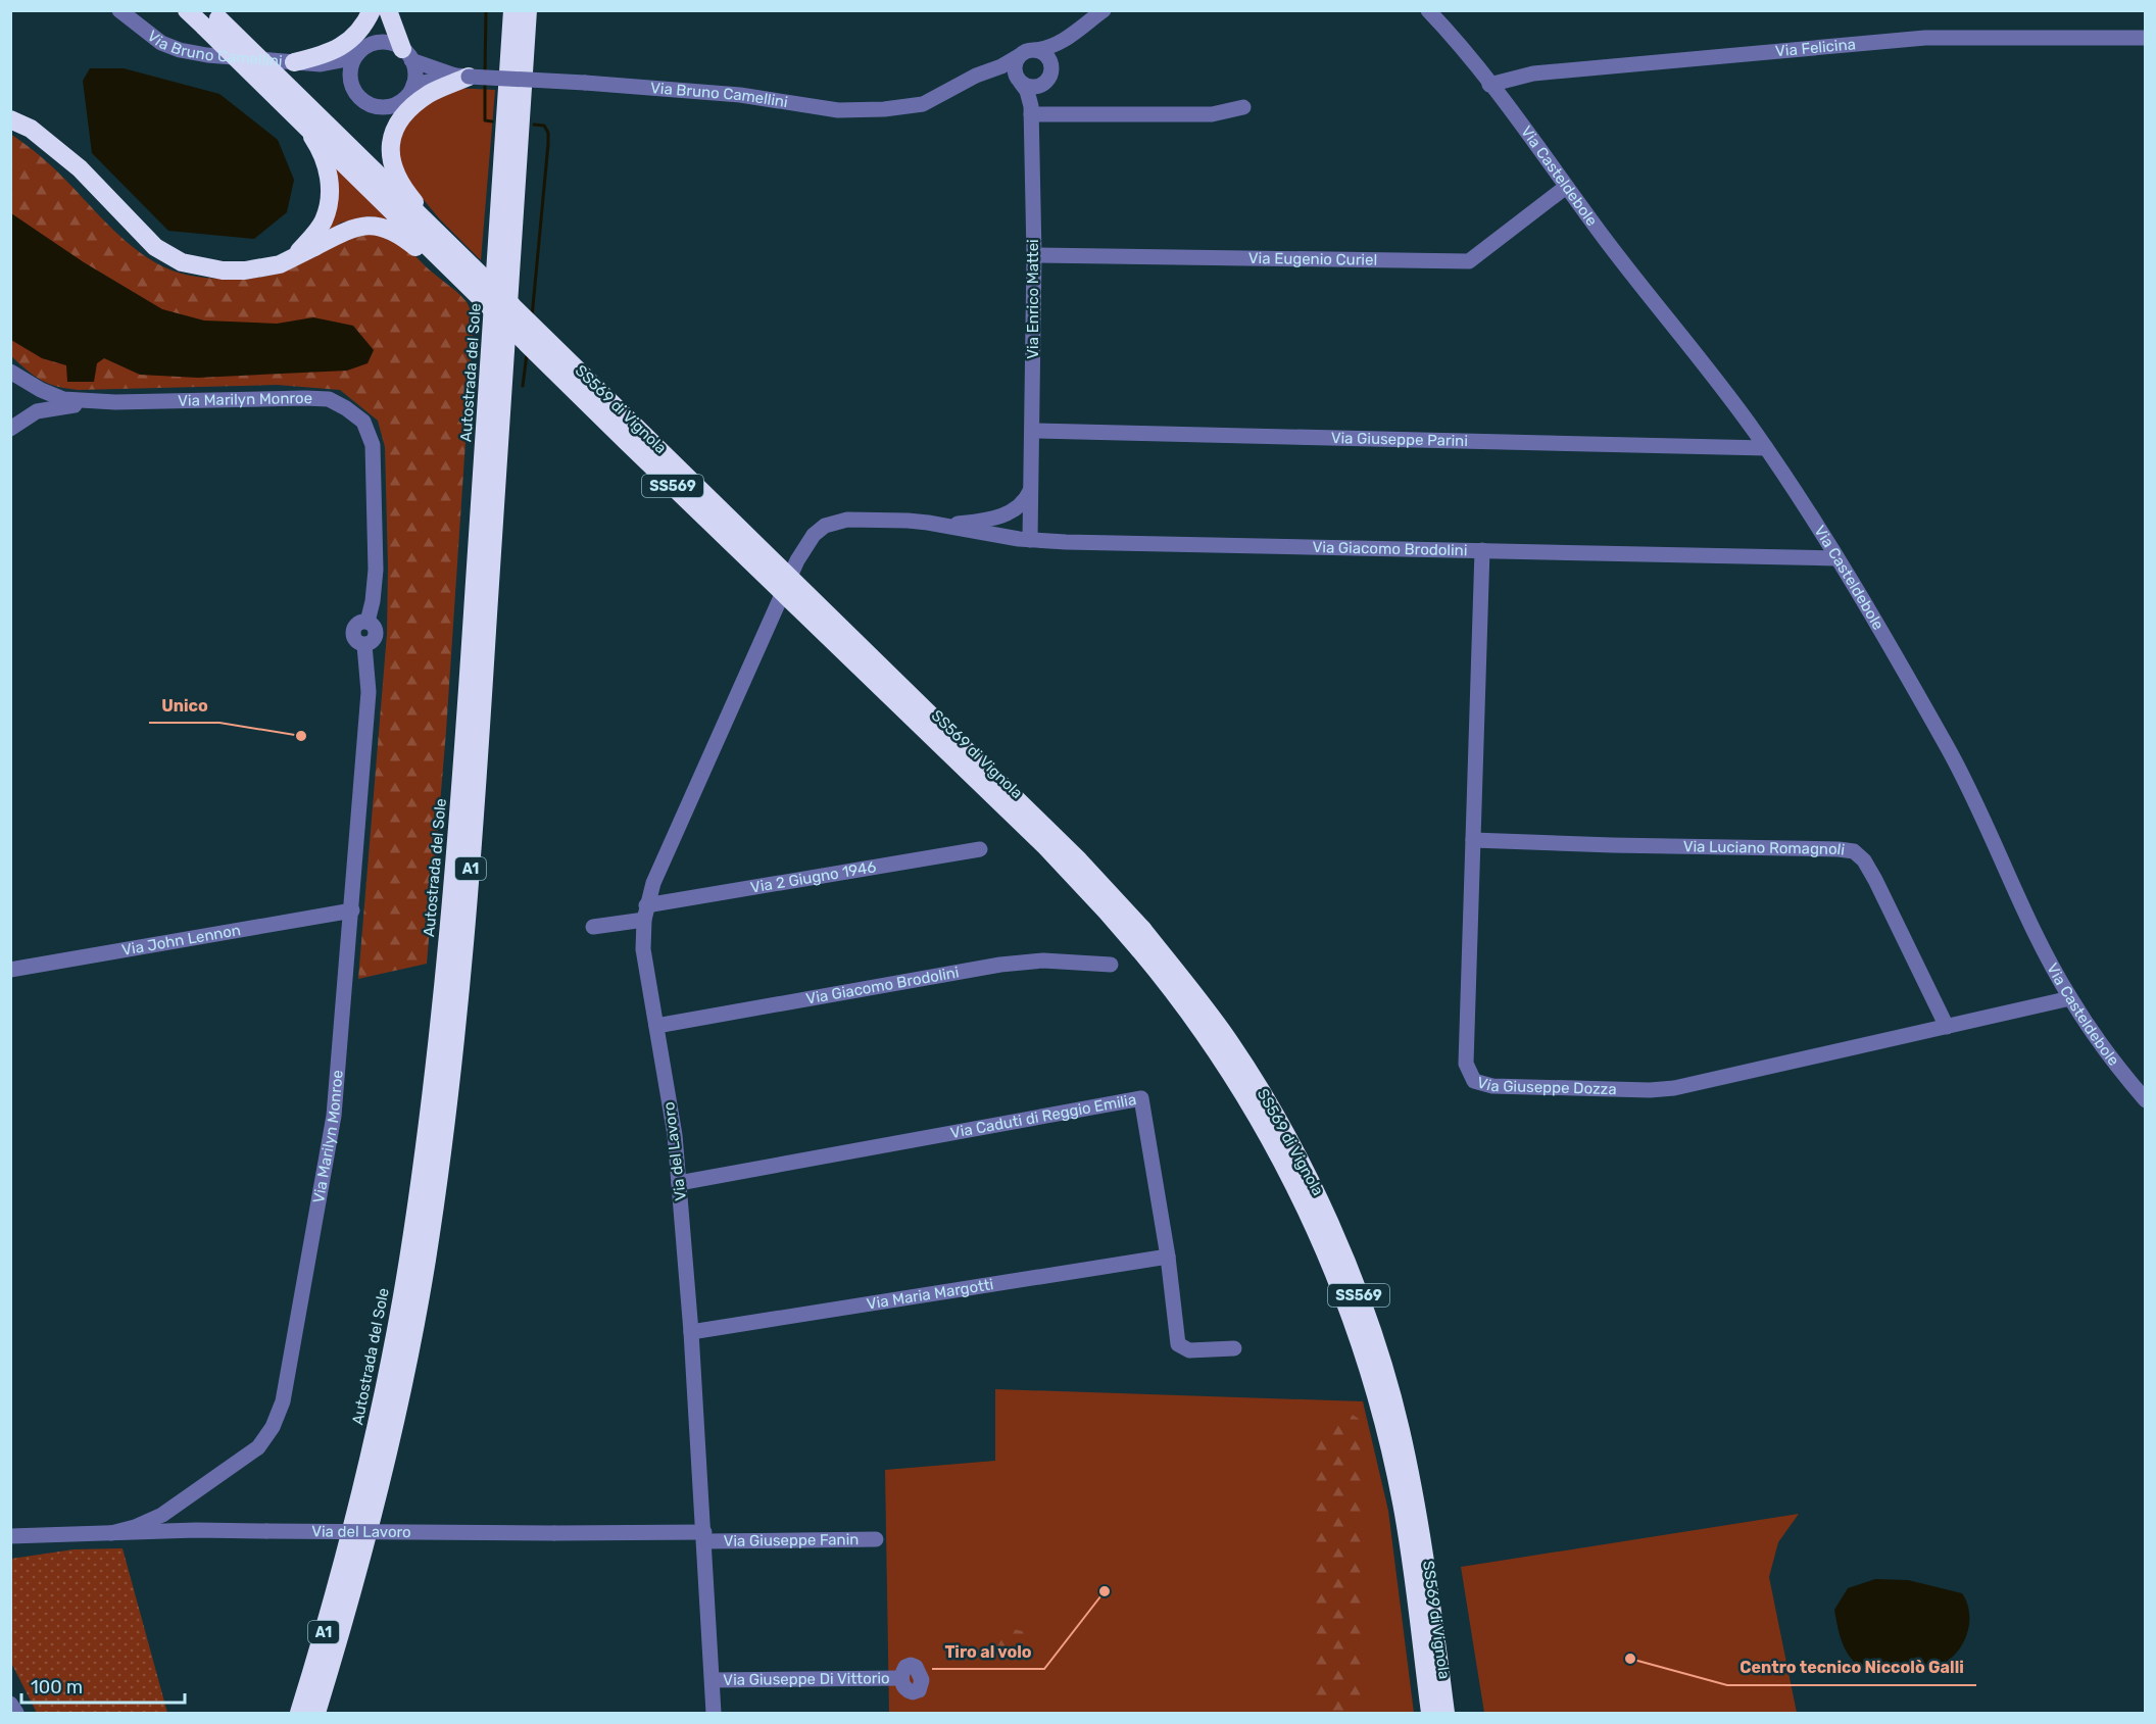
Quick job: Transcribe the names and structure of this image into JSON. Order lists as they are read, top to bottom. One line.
{"streets":{"highway":["Autostrada del Sole","SS569 di Vignola","SS569","A1"],"street":["Via Bruno Camellini","Via Felicina","Via Casteldebole","Via Eugenio Curiel","Via Enrico Mattei","Via Marilyn Monroe","Via Giuseppe Parini","Via Giacomo Brodolini","Via Luciano Romagnoli","Via 2 Giugno 1946","Via John Lennon","Via Giuseppe Dozza","Via Caduti di Reggio Emilia","Via del Lavoro","Via Maria Margotti","Via Giuseppe Fanin","Via Giuseppe Di Vittorio"]},"crossings":[["Via Bruno Camellini","Via Enrico Mattei"],["Via Felicina","Via Casteldebole"],["Via Casteldebole","Via Eugenio Curiel"],["Via Casteldebole","Via Giuseppe Parini"],["Via Casteldebole","Via Giacomo Brodolini"],["Via Casteldebole","Via Giuseppe Dozza"],["Via Eugenio Curiel","Via Enrico Mattei"],["Via Enrico Mattei","Via Giuseppe Parini"],["Via Enrico Mattei","Via Giacomo Brodolini"],["Via Marilyn Monroe","Via John Lennon"],["Via Marilyn Monroe","Via del Lavoro"],["Via Giacomo Brodolini","Via Giuseppe Dozza"],["Via Giacomo Brodolini","Via del Lavoro"],["Via Luciano Romagnoli","Via Giuseppe Dozza"],["Via 2 Giugno 1946","Via del Lavoro"],["Via Caduti di Reggio Emilia","Via del Lavoro"],["Via Caduti di Reggio Emilia","Via Maria Margotti"],["Via del Lavoro","Via Maria Margotti"],["Via del Lavoro","Via Giuseppe Fanin"],["Via del Lavoro","Via Giuseppe Di Vittorio"]],"places":["Unico","Tiro al volo","Centro tecnico Niccolò Galli"],"scale_bar":"100 m"}
